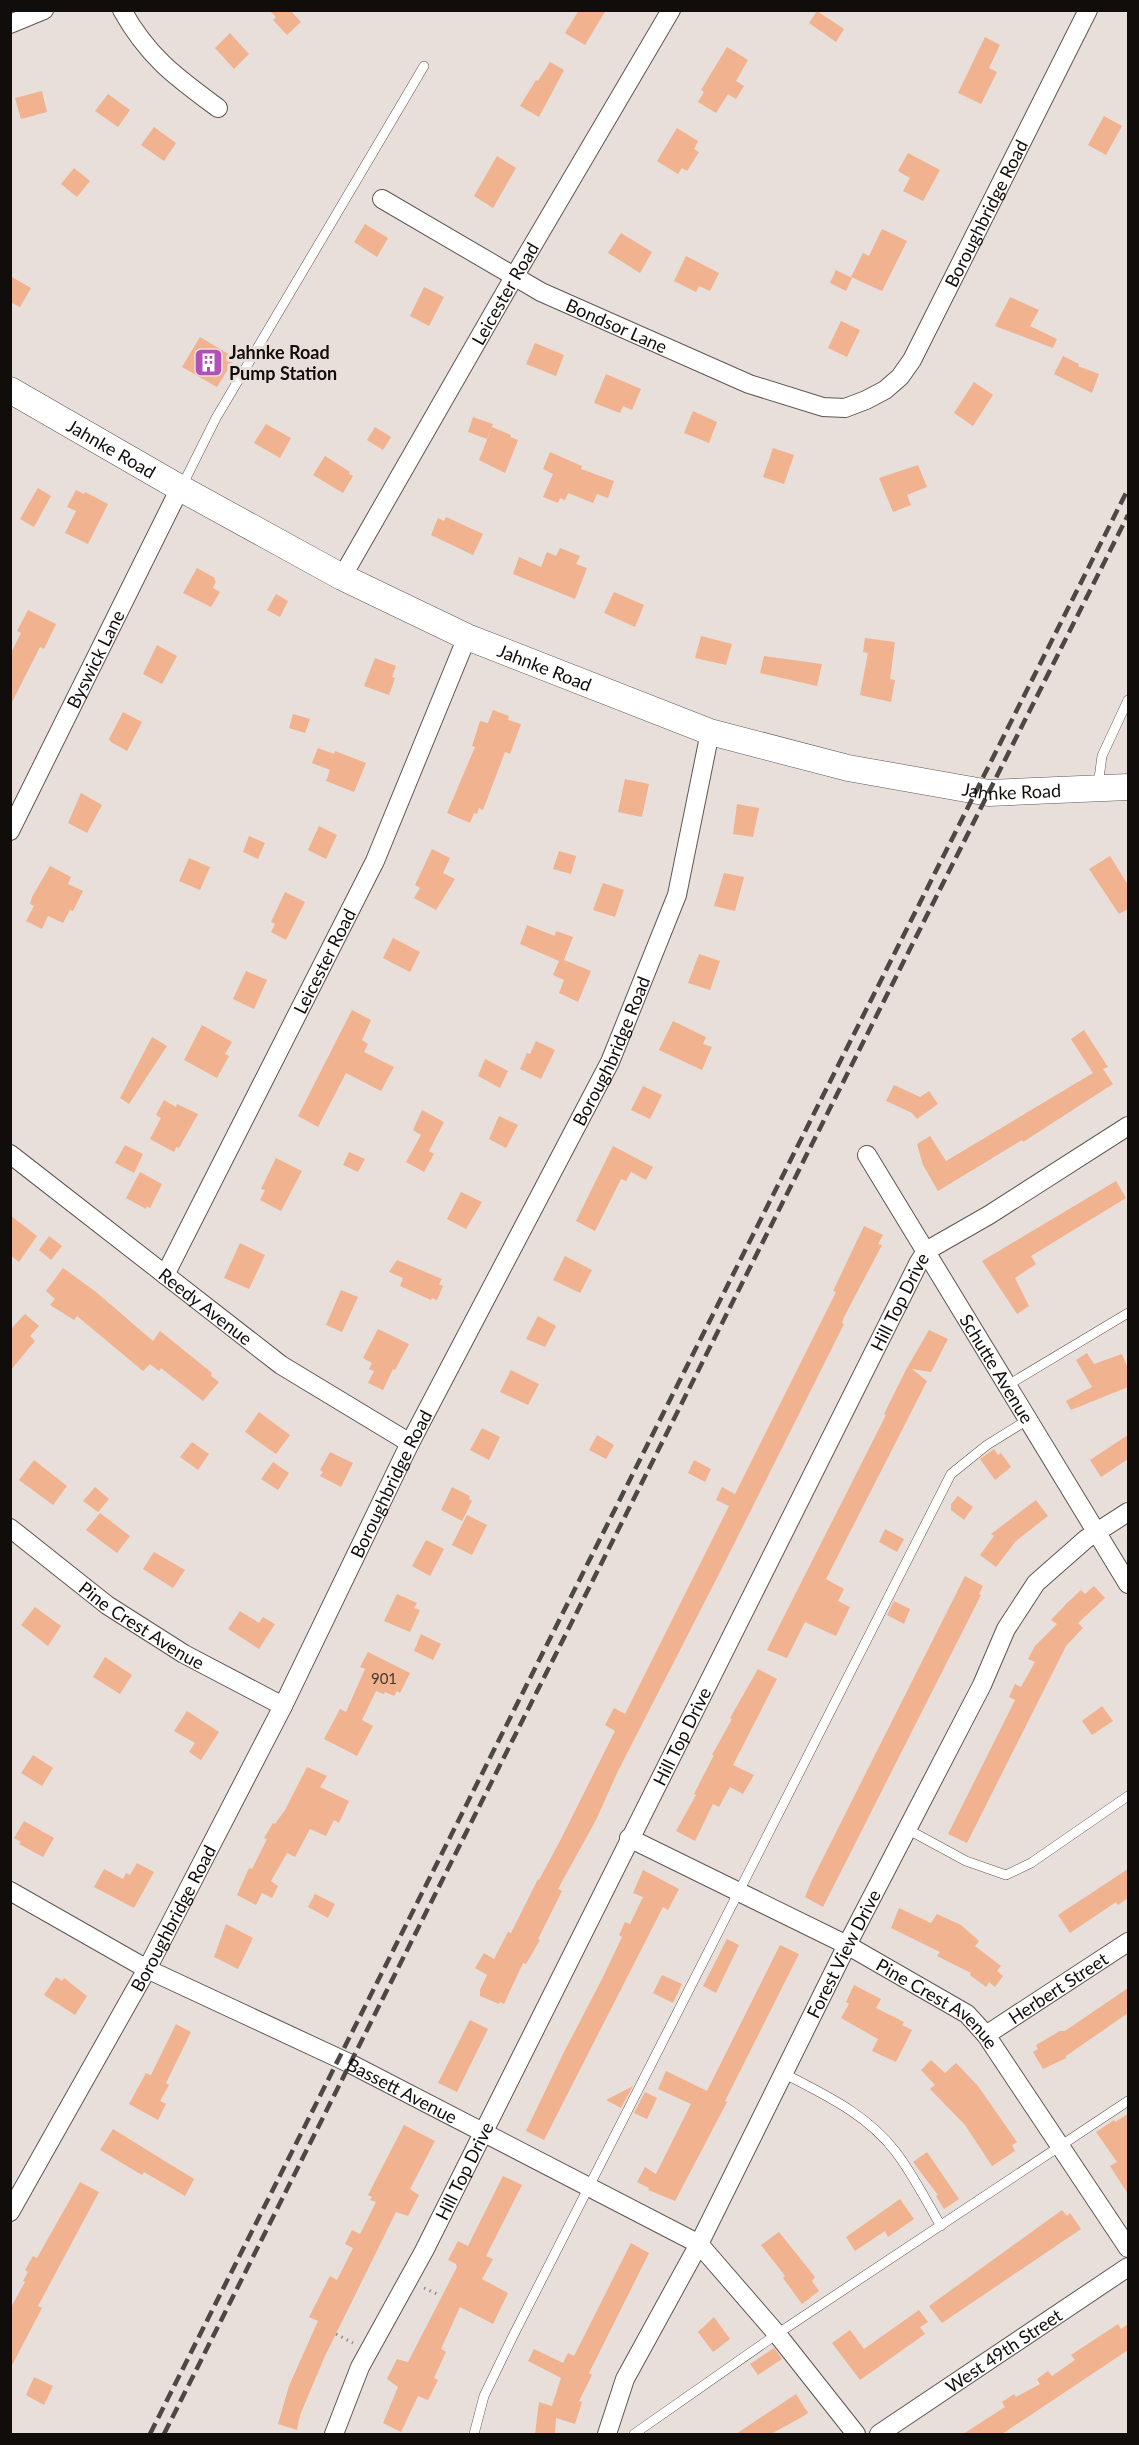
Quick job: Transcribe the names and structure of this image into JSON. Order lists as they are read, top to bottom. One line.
{"streets":{"main road":["Jahnke Road"],"street":["Boroughbridge Road","Leicester Road","Bondsor Lane","Byswick Lane","Hill Top Drive","Reedy Avenue","Schutte Avenue","Pine Crest Avenue","Forest View Drive","Herbert Street","Bassett Avenue","West 49th Street"]},"crossings":[["Boroughbridge Road","Bondsor Lane"],["Boroughbridge Road","Jahnke Road"],["Boroughbridge Road","Reedy Avenue"],["Boroughbridge Road","Pine Crest Avenue"],["Boroughbridge Road","Bassett Avenue"],["Leicester Road","Bondsor Lane"],["Leicester Road","Jahnke Road"],["Leicester Road","Reedy Avenue"],["Jahnke Road","Byswick Lane"],["Hill Top Drive","Schutte Avenue"],["Hill Top Drive","Pine Crest Avenue"],["Hill Top Drive","Bassett Avenue"],["Schutte Avenue","Forest View Drive"],["Pine Crest Avenue","Forest View Drive"],["Pine Crest Avenue","Herbert Street"],["Forest View Drive","Bassett Avenue"]],"places":{"building":["Jahnke Road Pump Station"]},"house_numbers":["901"]}
